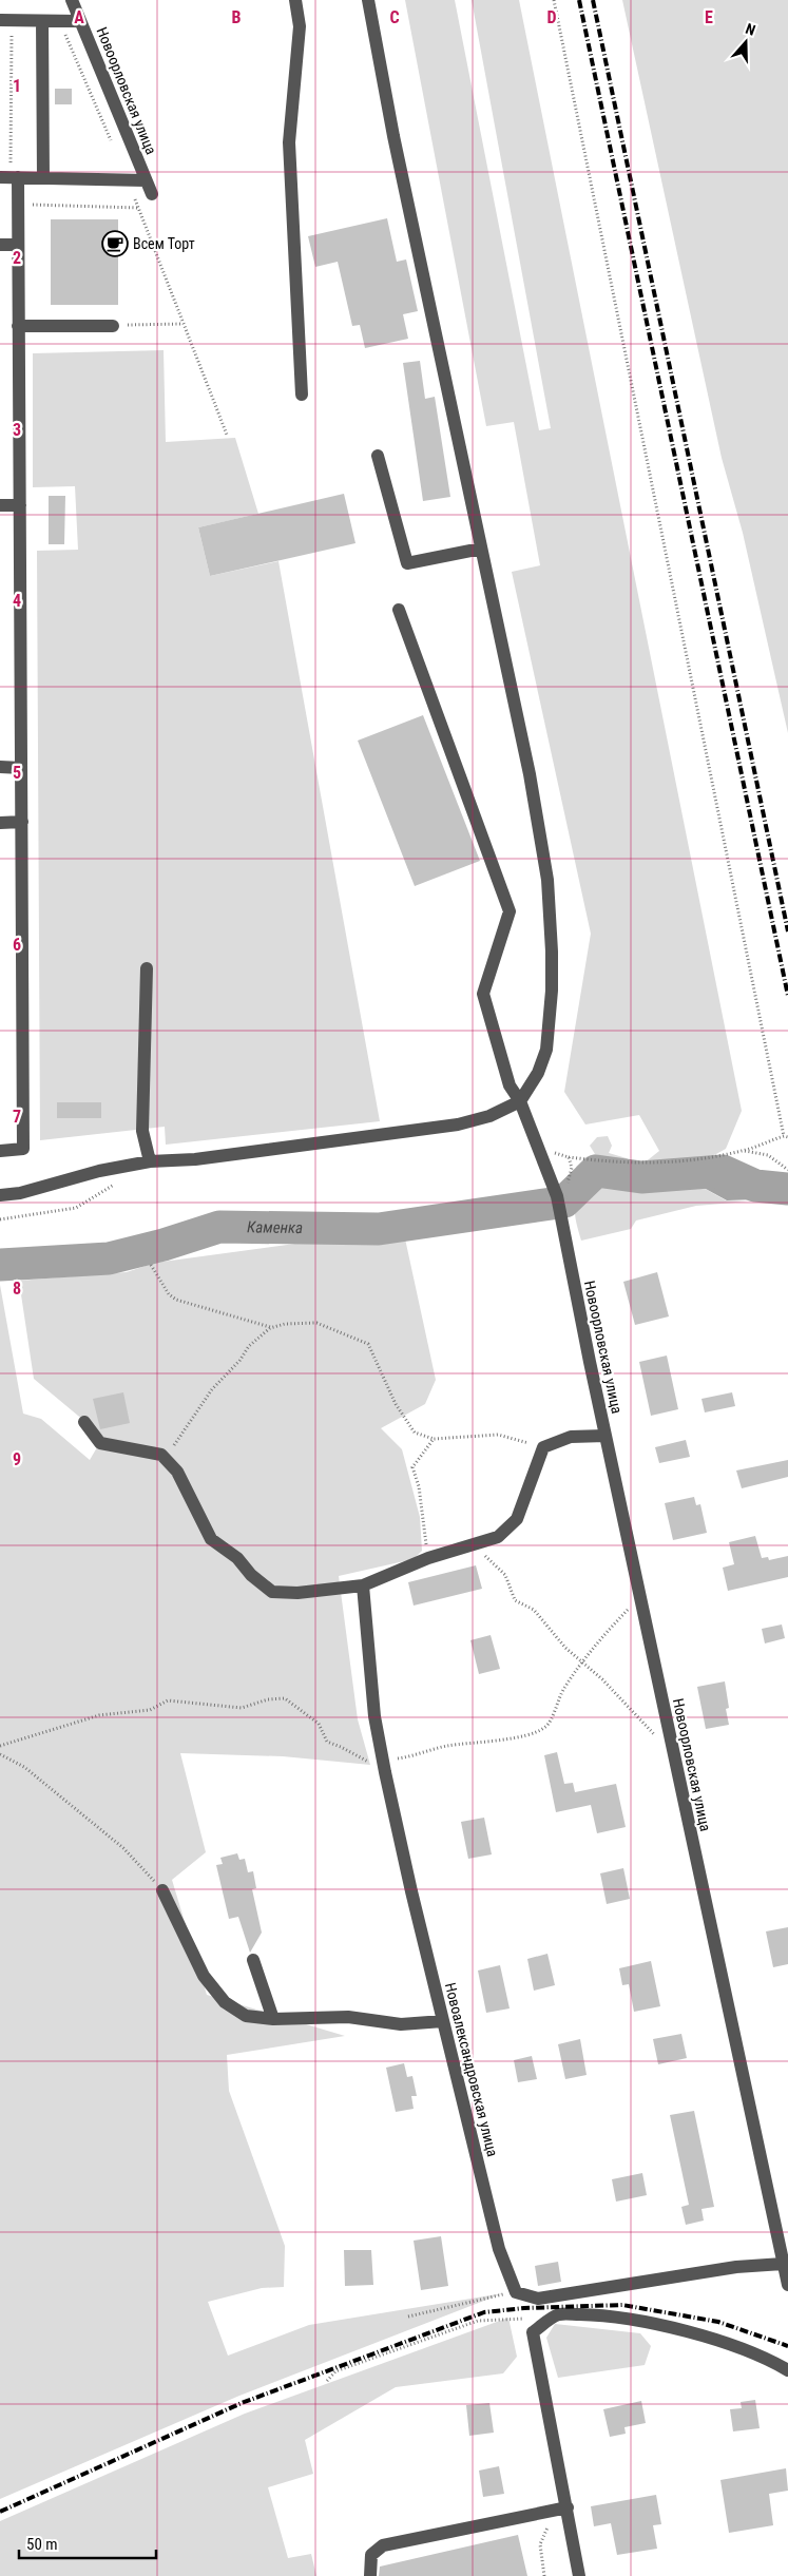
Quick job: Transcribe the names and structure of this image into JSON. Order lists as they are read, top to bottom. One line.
{"streets":{"street":["Новоорловская улица","Новоалександровская улица"]},"water":["Каменка"],"places":{"cafe":["Всем Торт"]},"scale_bar":"50 m","north":"top","grid":{"columns":["A","B","C","D","E"],"rows":["1","2","3","4","5","6","7","8","9"]}}
